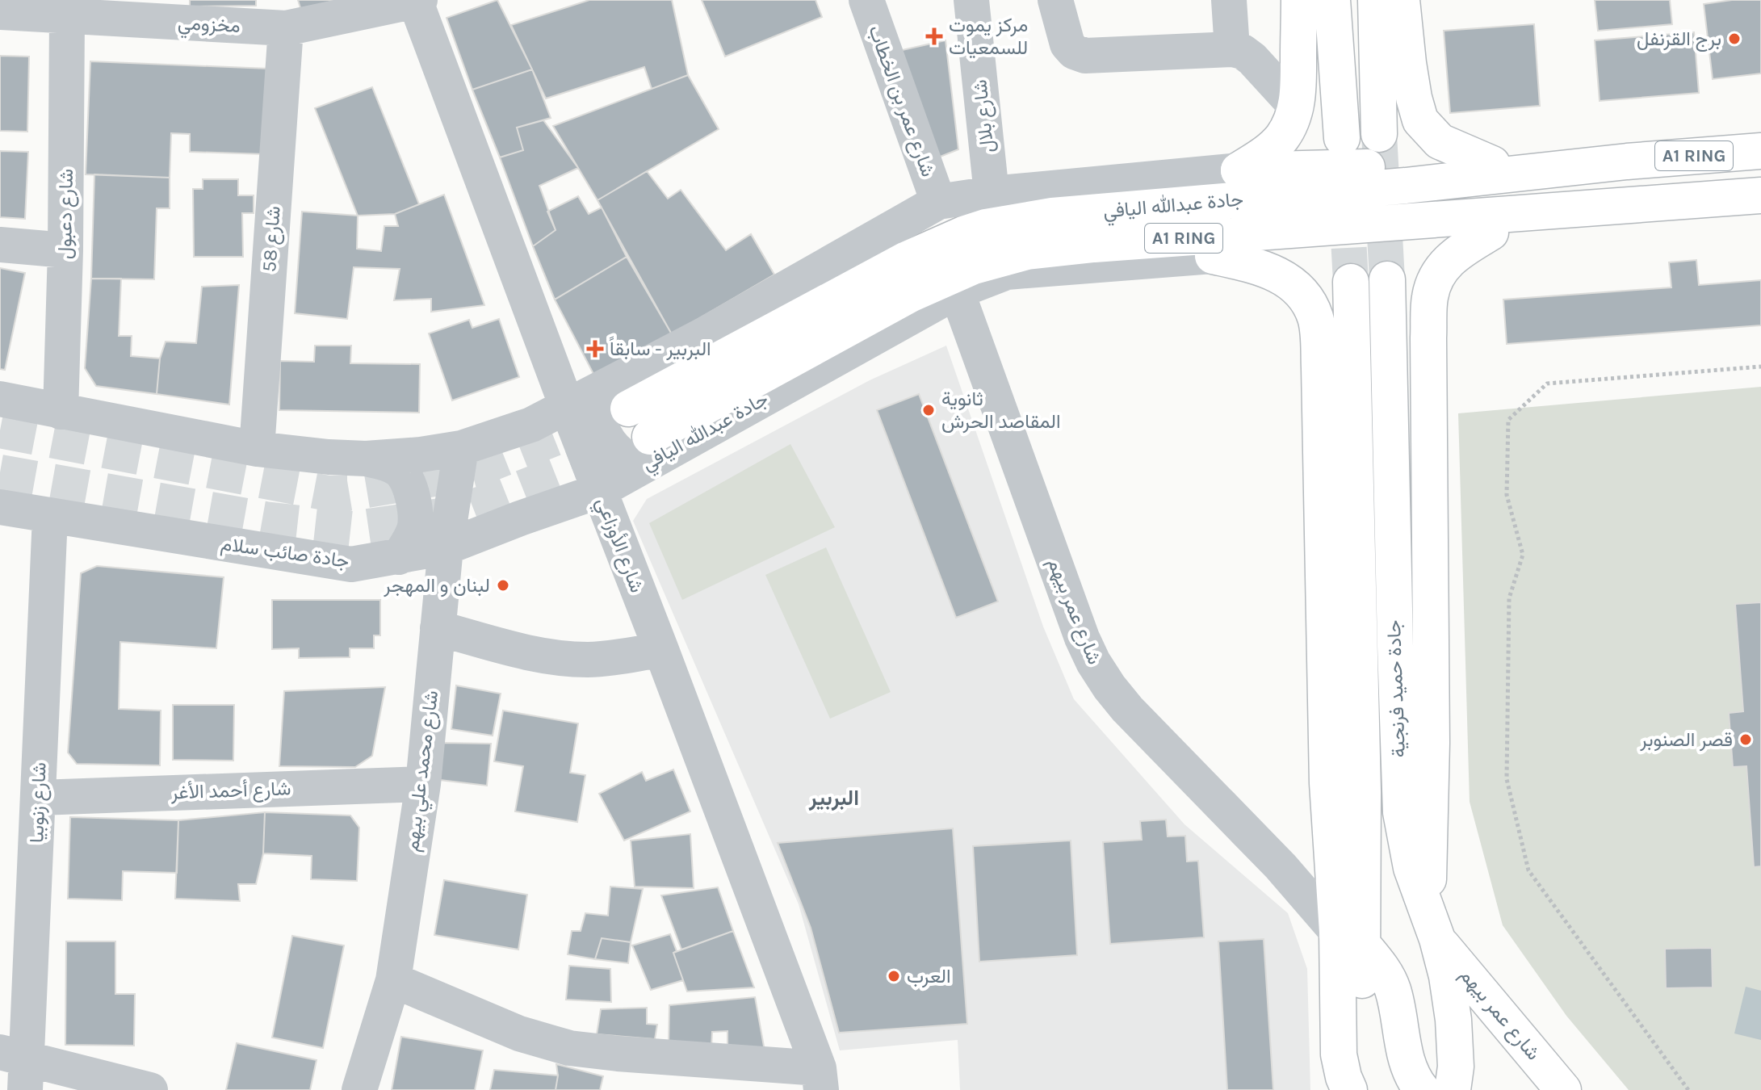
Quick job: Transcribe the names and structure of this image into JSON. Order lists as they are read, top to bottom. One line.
{"streets":{"main road":["A1 RING","جادة عبدالله اليافي","شارع عمر بيهم","جادة حميد فرنجية"],"street":["مخزومي","شارع عمر بن الخطاب","شارع بلال","شارع دعبول","شارع 58","شارع الأوزاعي","جادة صائب سلام","شارع محمد علي بيهم","شارع أحمد الأغر","شارع زنوبيا"]},"crossings":[["مخزومي","شارع دعبول"],["مخزومي","شارع 58"],["مخزومي","شارع الأوزاعي"],["شارع عمر بن الخطاب","جادة عبدالله اليافي"],["شارع بلال","جادة عبدالله اليافي"],["جادة عبدالله اليافي","شارع الأوزاعي"],["جادة عبدالله اليافي","جادة صائب سلام"],["جادة عبدالله اليافي","شارع عمر بيهم"],["شارع الأوزاعي","جادة صائب سلام"],["جادة صائب سلام","شارع محمد علي بيهم"],["جادة صائب سلام","شارع زنوبيا"],["شارع عمر بيهم","جادة حميد فرنجية"],["شارع محمد علي بيهم","شارع أحمد الأغر"],["شارع أحمد الأغر","شارع زنوبيا"]],"districts":["البربير"],"places":{"health":["مركز يموت للسمعيات","البربير - سابقاً"],"other":["برج القرنفل","ثانوية المقاصد الحرش","لبنان و المهجر","قصر الصنوبر","العرب"]}}
